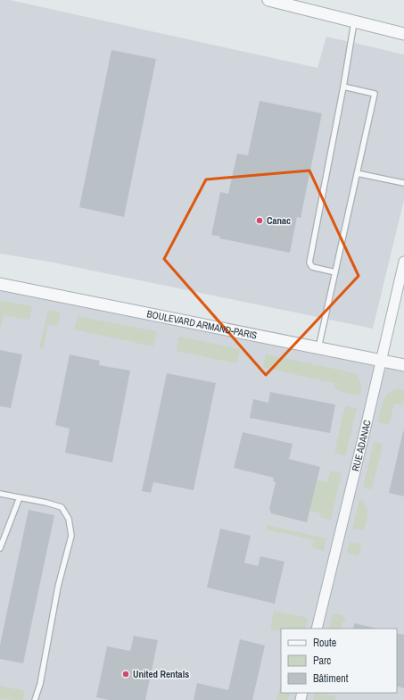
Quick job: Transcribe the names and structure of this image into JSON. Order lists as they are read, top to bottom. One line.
{"streets":{"street":["BOULEVARD ARMAND-PARIS","RUE ADANAC"]},"crossings":[["BOULEVARD ARMAND-PARIS","RUE ADANAC"]],"places":["Canac","United Rentals"],"legend":["Route","Parc","Bâtiment"]}
